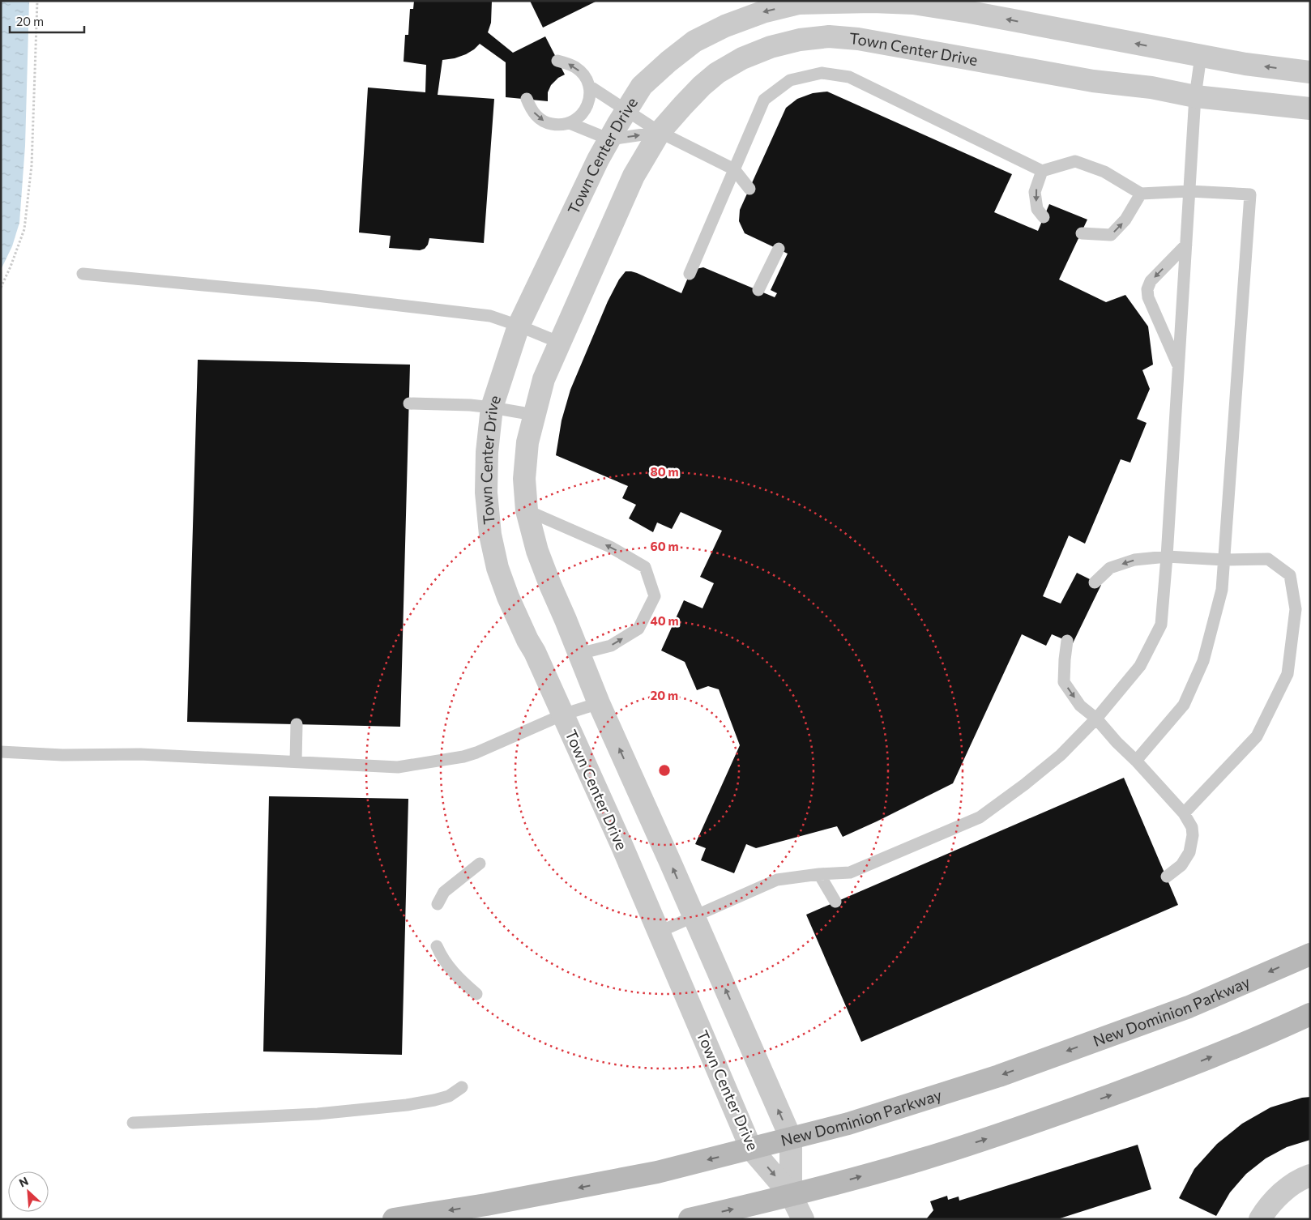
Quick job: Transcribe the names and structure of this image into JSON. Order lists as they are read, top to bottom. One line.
{"streets":{"main road":["New Dominion Parkway"],"street":["Town Center Drive"]},"crossings":[["Town Center Drive","New Dominion Parkway"]],"scale_bar":"20 m","north":"top left","rings":["80 m","60 m","40 m","20 m"]}
